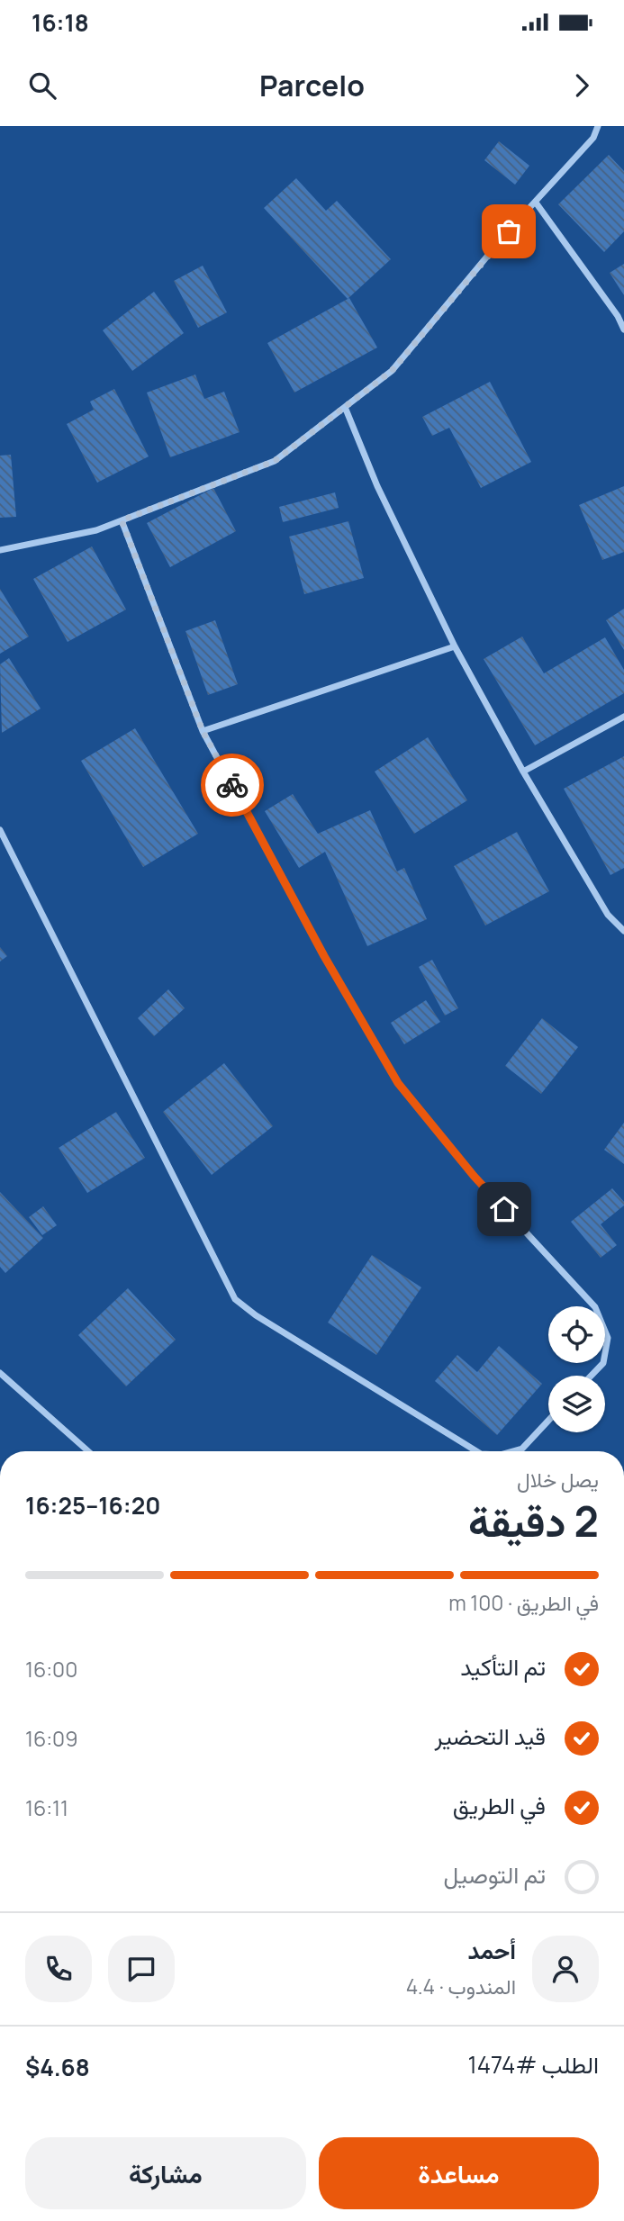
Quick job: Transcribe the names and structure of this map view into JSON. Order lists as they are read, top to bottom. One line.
{"page":{"status":"16:18","header":"Parcelo","heading":["2 دقيقة","يصل خلال","16:20–16:25"],"panel":["أحمد","المندوب · 4.4","الطلب #1474","$4.68"],"bar":"في الطريق · 100 m","list":[["تم التأكيد","16:00"],["قيد التحضير","16:09"],["في الطريق","16:11"],"تم التوصيل"],"buttons":["مساعدة","مشاركة"]}}
